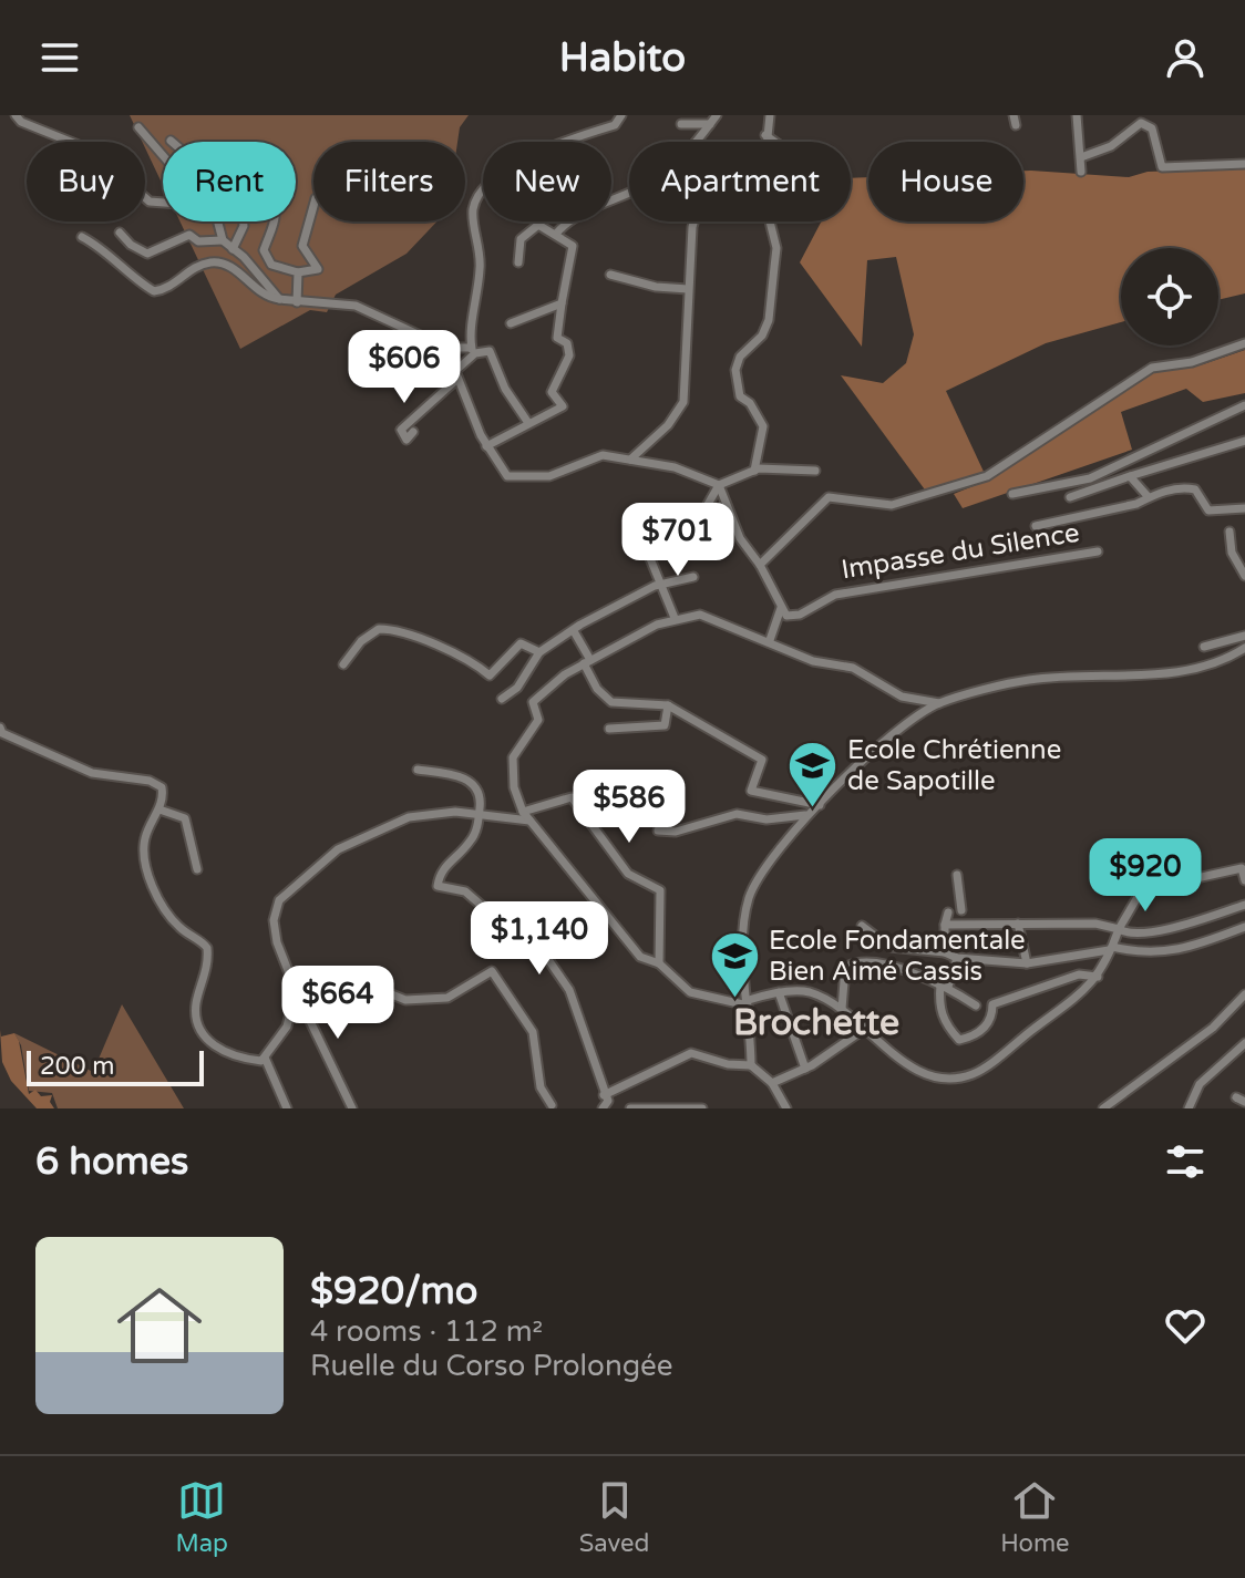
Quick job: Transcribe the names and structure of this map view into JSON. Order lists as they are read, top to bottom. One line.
{"streets":{"street":["Impasse du Silence"]},"districts":["Brochette"],"places":{"school or university":["Ecole Chrétienne de Sapotille","Ecole Fondamentale Bien Aimé Cassis"]},"scale_bar":"200 m","page":{"header":"Habito","chip":["Buy","Rent","Filters","New","Apartment","House"],"price":["$606","$701","$586","$920","$1,140","$664"],"scale":"200 m","heading":"6 homes","list":[{"name":"$920/mo","note":"4 rooms · 112 m² · Ruelle du Corso Prolongée"}],"tabs":["Map","Saved","Home"]}}
